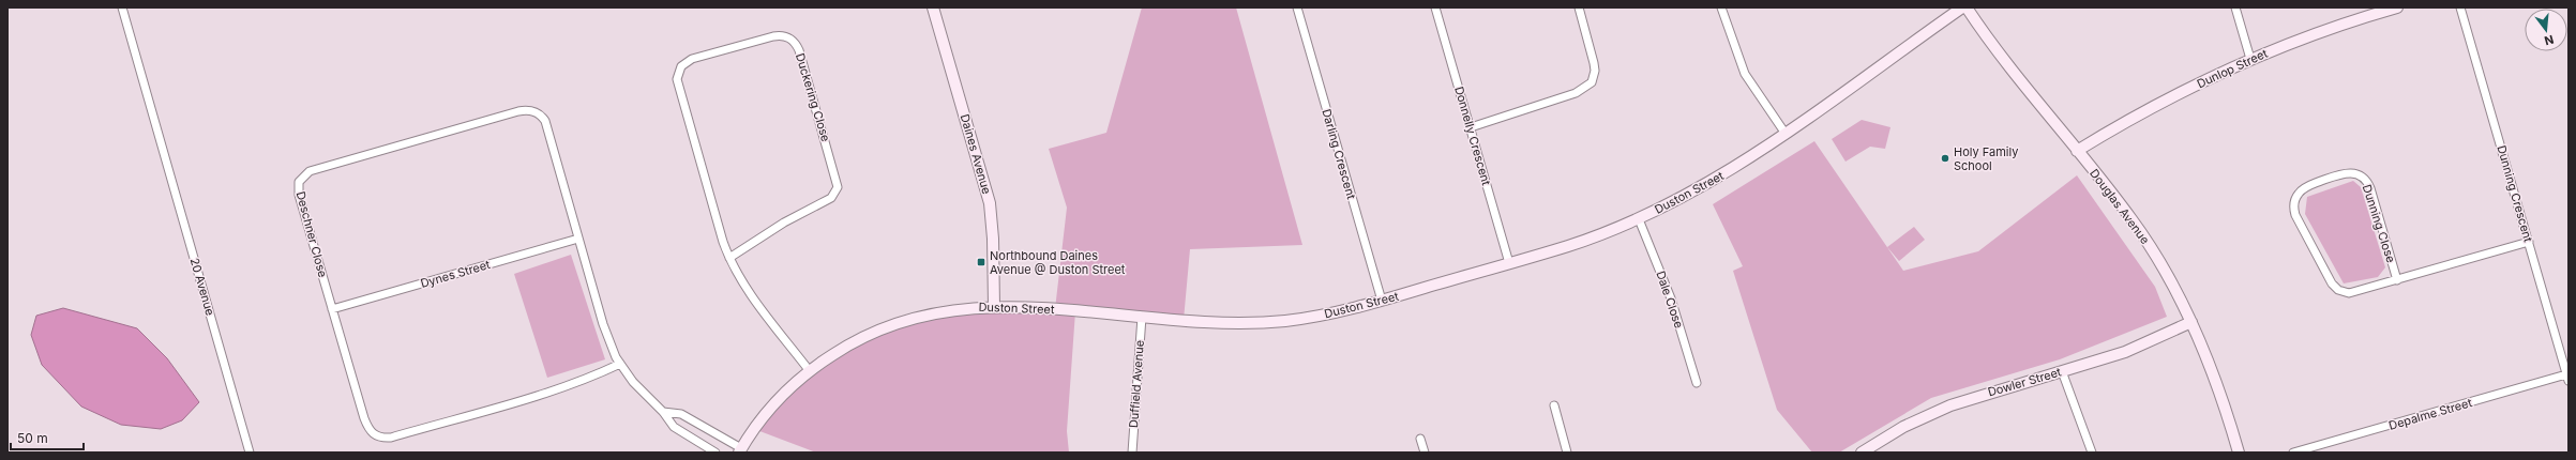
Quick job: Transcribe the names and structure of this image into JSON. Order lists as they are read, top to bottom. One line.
{"streets":{"street":["Dunlop Street","Duckering Close","Donnelly Crescent","Daines Avenue","Darling Crescent","Duston Street","Dunning Crescent","Douglas Avenue","Dunning Close","Deschner Close","Dynes Street","20 Avenue","Dale Close","Dowler Street","Duffield Avenue","Depalme Street"]},"crossings":[["Dunlop Street","Douglas Avenue"],["Duckering Close","Duston Street"],["Donnelly Crescent","Duston Street"],["Daines Avenue","Duston Street"],["Darling Crescent","Duston Street"],["Duston Street","Dale Close"],["Duston Street","Duffield Avenue"],["Dunning Crescent","Dunning Close"],["Dunning Crescent","Depalme Street"],["Douglas Avenue","Dowler Street"],["Deschner Close","Dynes Street"]],"places":{"other":["Holy Family School"],"transit":["Northbound Daines Avenue @ Duston Street"]},"scale_bar":"50 m","north":"bottom"}
